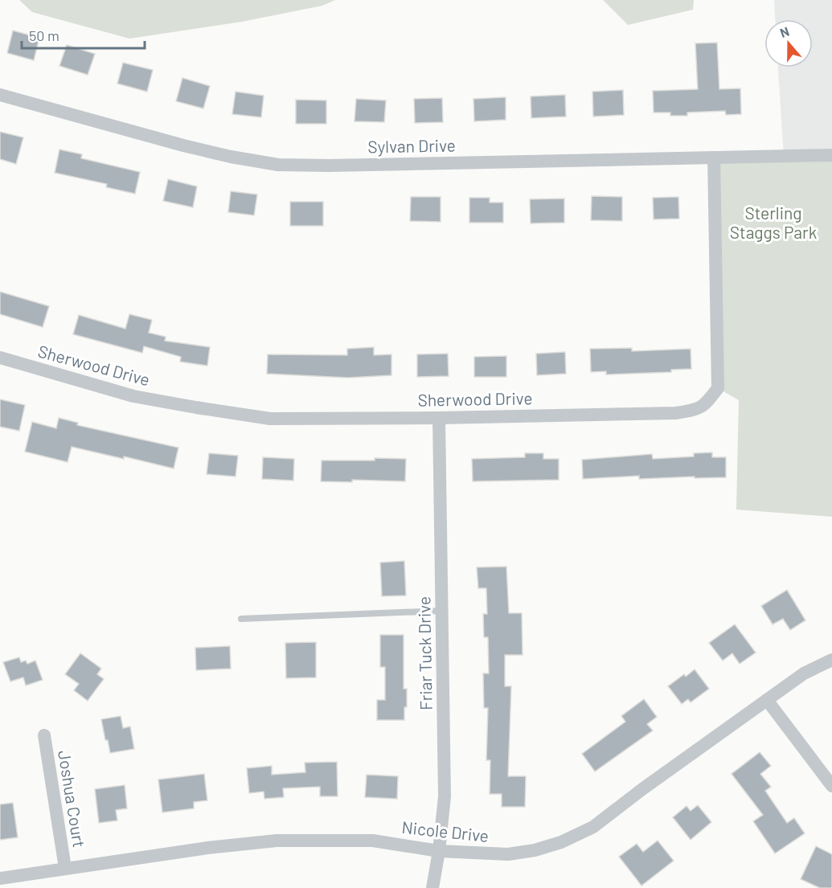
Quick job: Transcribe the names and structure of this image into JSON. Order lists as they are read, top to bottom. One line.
{"streets":{"street":["Sylvan Drive","Sherwood Drive","Friar Tuck Drive","Joshua Court","Nicole Drive"]},"crossings":[["Sylvan Drive","Sherwood Drive"],["Sherwood Drive","Friar Tuck Drive"],["Friar Tuck Drive","Nicole Drive"],["Joshua Court","Nicole Drive"]],"parks":["Sterling Staggs Park"],"scale_bar":"50 m","north":"top"}
